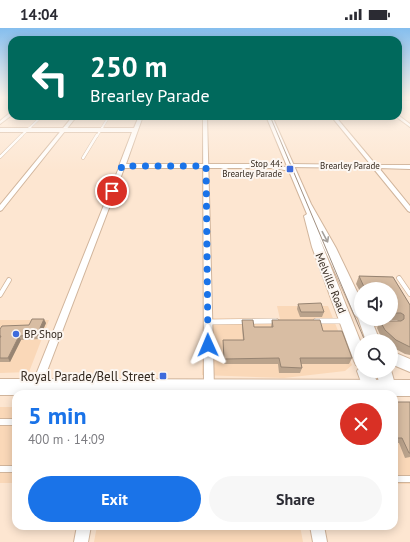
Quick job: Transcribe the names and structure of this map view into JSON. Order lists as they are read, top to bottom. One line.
{"streets":{"main road":["Melville Road"],"street":["Brearley Parade"]},"crossings":[["Brearley Parade","Melville Road"]],"places":{"transit":["Stop 44: Brearley Parade","Royal Parade/Bell Street"],"other":["BP Shop"]},"page":{"status":"14:04","turn":["250 m","Brearley Parade"],"heading":["5 min","400 m · 14:09"],"buttons":["Exit","Share"]}}
